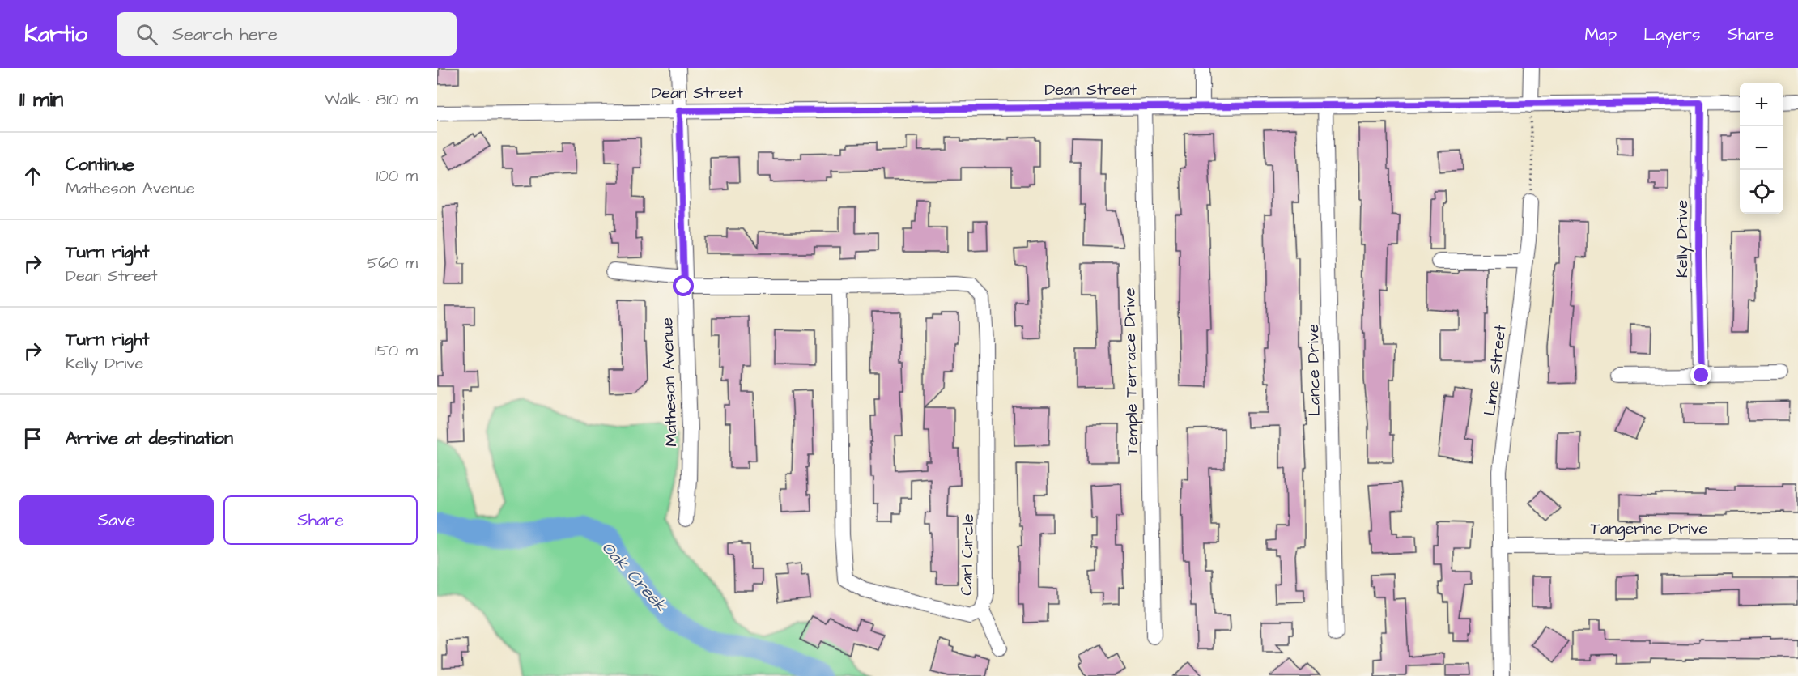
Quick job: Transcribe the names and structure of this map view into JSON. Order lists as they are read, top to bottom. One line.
{"streets":{"street":["Dean Street","Kelly Drive","Lance Drive","Lime Street","Temple Terrace Drive","Matheson Avenue","Tangerine Drive","Carl Circle"]},"crossings":[["Dean Street","Kelly Drive"],["Dean Street","Lance Drive"],["Dean Street","Temple Terrace Drive"],["Dean Street","Matheson Avenue"],["Lime Street","Tangerine Drive"],["Matheson Avenue","Carl Circle"]],"water":["Oak Creek"],"page":{"header":"Kartio","search":"Search here","nav":["Map","Layers","Share"],"heading":["11 min","Walk · 810 m"],"map_buttons":["+","−"],"list":[["Continue","Matheson Avenue","100 m"],["Turn right","Dean Street","560 m"],["Turn right","Kelly Drive","150 m"],"Arrive at destination"],"buttons":["Save","Share"]}}
